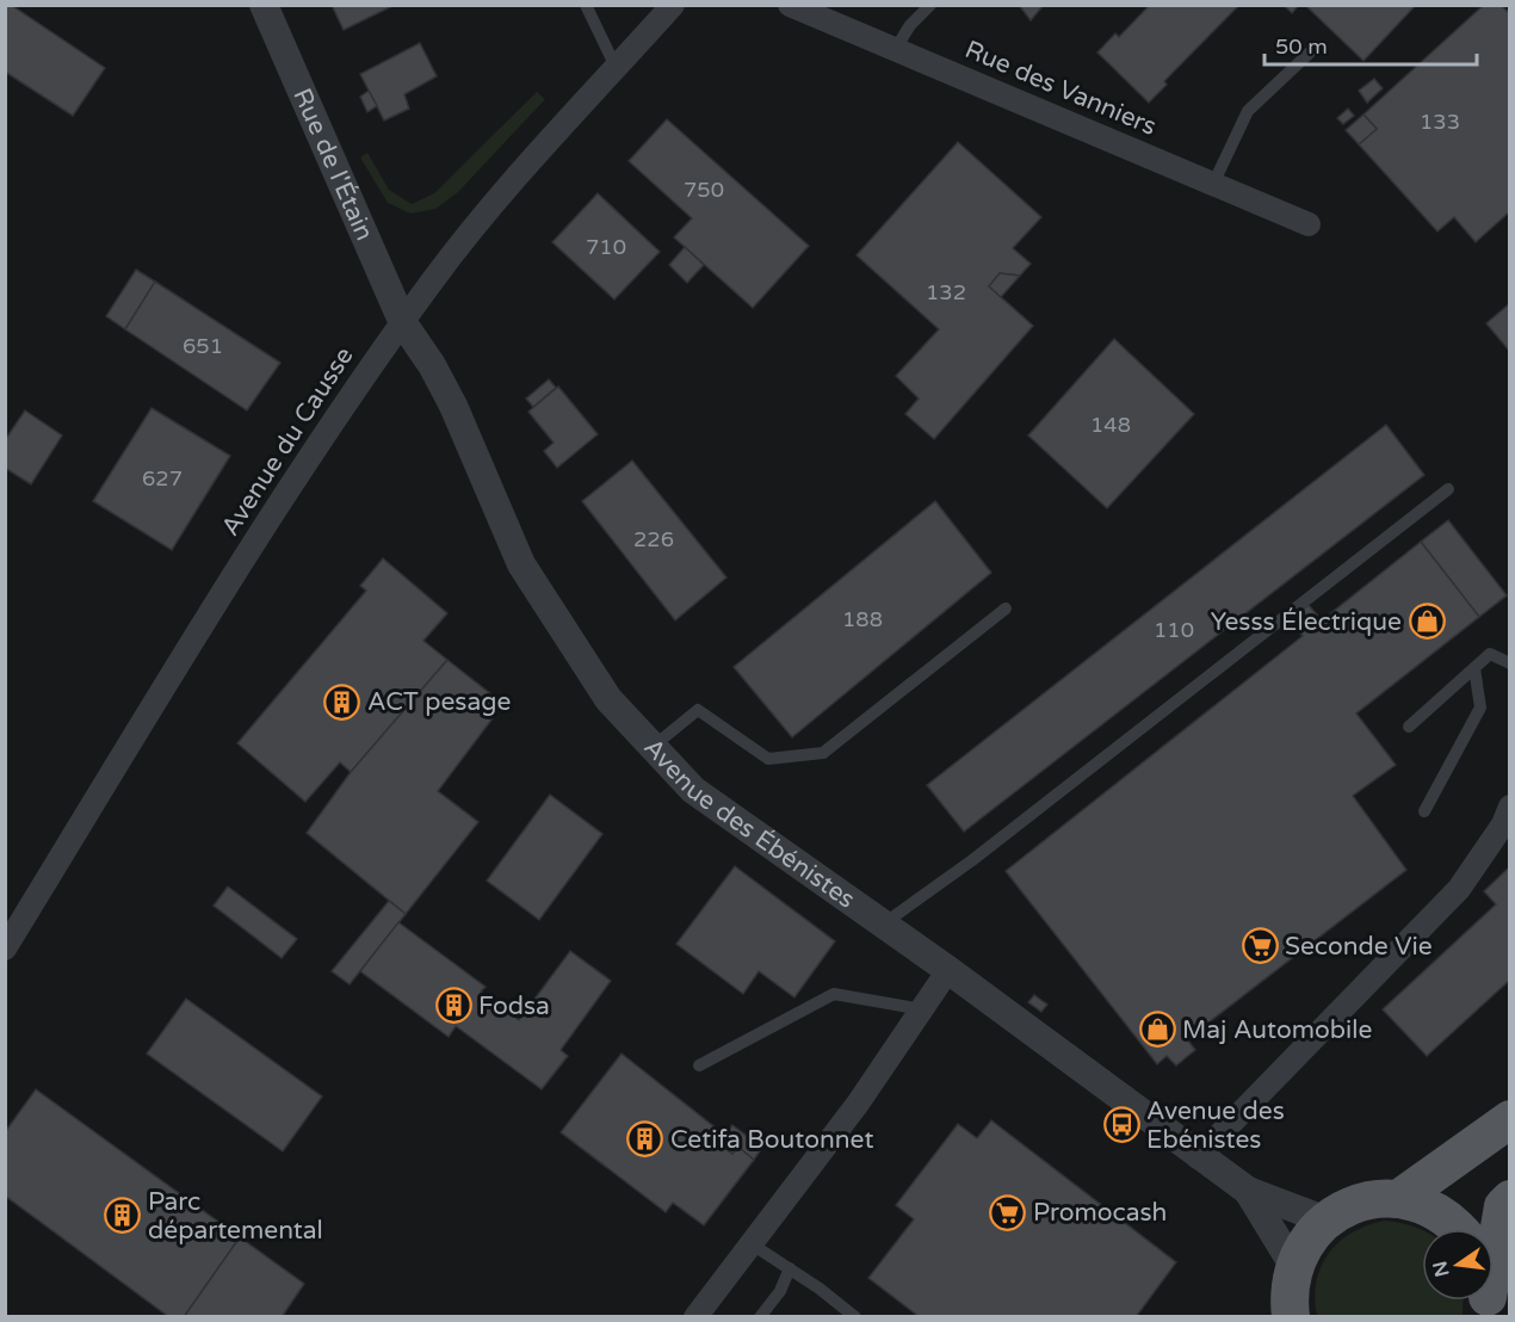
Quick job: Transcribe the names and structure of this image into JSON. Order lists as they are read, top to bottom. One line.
{"streets":{"street":["Rue des Vanniers","Rue de l'Étain","Avenue du Causse","Avenue des Ébénistes"]},"crossings":[["Rue de l'Étain","Avenue du Causse"],["Rue de l'Étain","Avenue des Ébénistes"],["Avenue du Causse","Avenue des Ébénistes"]],"places":{"shop":["Yesss Électrique","Maj Automobile"],"building":["ACT pesage","Fodsa","Cetifa Boutonnet","Parc départemental"],"supermarket":["Seconde Vie","Promocash"],"bus stop":["Avenue des Ebénistes"]},"house_numbers":["133","750","710","132","651","148","627","226","188","110"],"scale_bar":"50 m","north":"left"}
